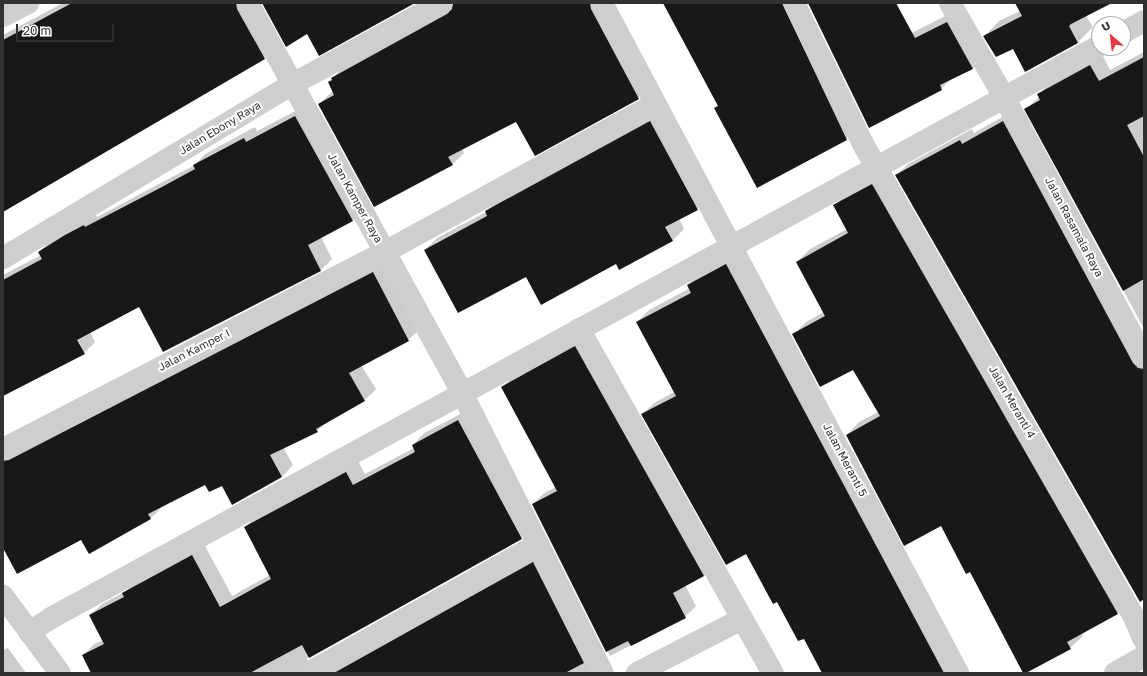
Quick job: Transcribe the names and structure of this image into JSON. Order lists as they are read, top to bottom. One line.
{"streets":{"street":["Jalan Ebony Raya","Jalan Kamper Raya","Jalan Rasamala Raya","Jalan Kamper I","Jalan Meranti 4","Jalan Meranti 5"]},"crossings":[["Jalan Ebony Raya","Jalan Kamper Raya"],["Jalan Kamper Raya","Jalan Kamper I"],["Jalan Kamper I","Jalan Meranti 5"]],"scale_bar":"20 m","north":"top left"}
